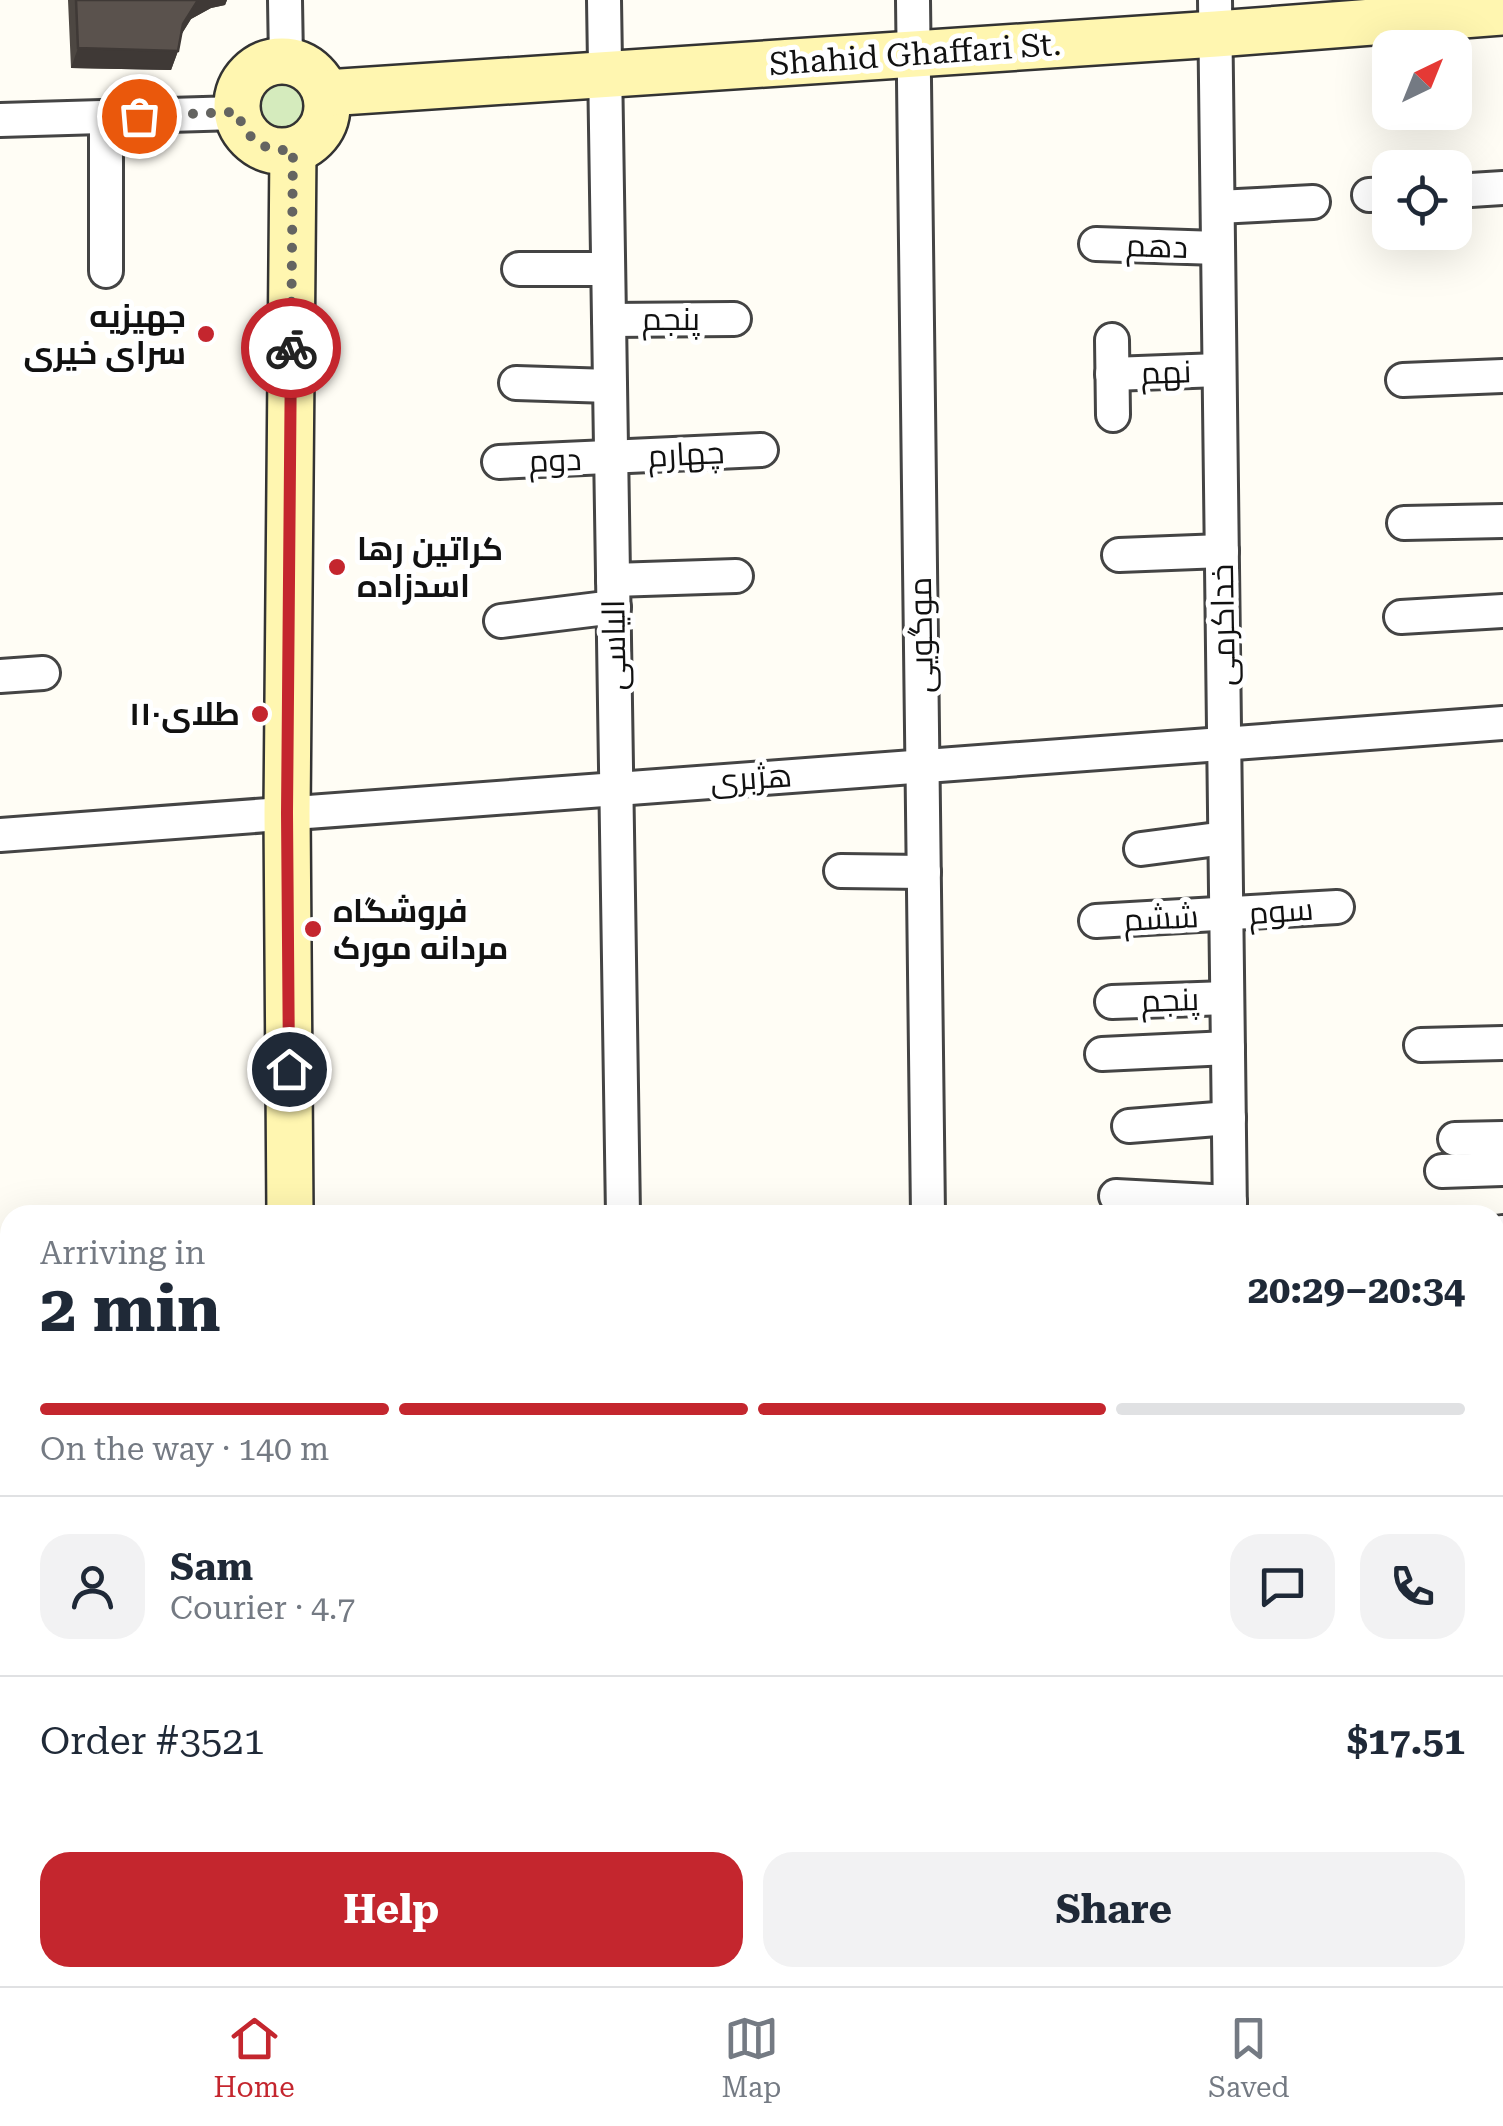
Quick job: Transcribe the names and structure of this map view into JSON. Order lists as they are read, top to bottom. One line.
{"streets":{"main road":["Shahid Ghaffari St."],"street":["دهم","پنجم","نهم","چهارم","دوم","خداکرمی","موگویی","الیاسی","هژبری","سوم","ششم"]},"crossings":[["Shahid Ghaffari St.","خداکرمی"],["Shahid Ghaffari St.","موگویی"],["Shahid Ghaffari St.","الیاسی"],["دهم","خداکرمی"],["پنجم","خداکرمی"],["پنجم","الیاسی"],["نهم","خداکرمی"],["چهارم","دوم"],["چهارم","الیاسی"],["دوم","الیاسی"],["خداکرمی","هژبری"],["خداکرمی","سوم"],["خداکرمی","ششم"],["موگویی","هژبری"],["الیاسی","هژبری"],["سوم","ششم"]],"places":["جهیزیه سرای خیری","کراتین رها اسدزاده","طلای۱۱۰","فروشگاه مردانه مورک"],"north":"top right","page":{"heading":["2 min","Arriving in","20:29–20:34"],"panel":["Sam","Courier · 4.7","Order #3521","$17.51"],"bar":"On the way · 140 m","buttons":["Help","Share"],"tabs":["Home","Map","Saved"]}}
